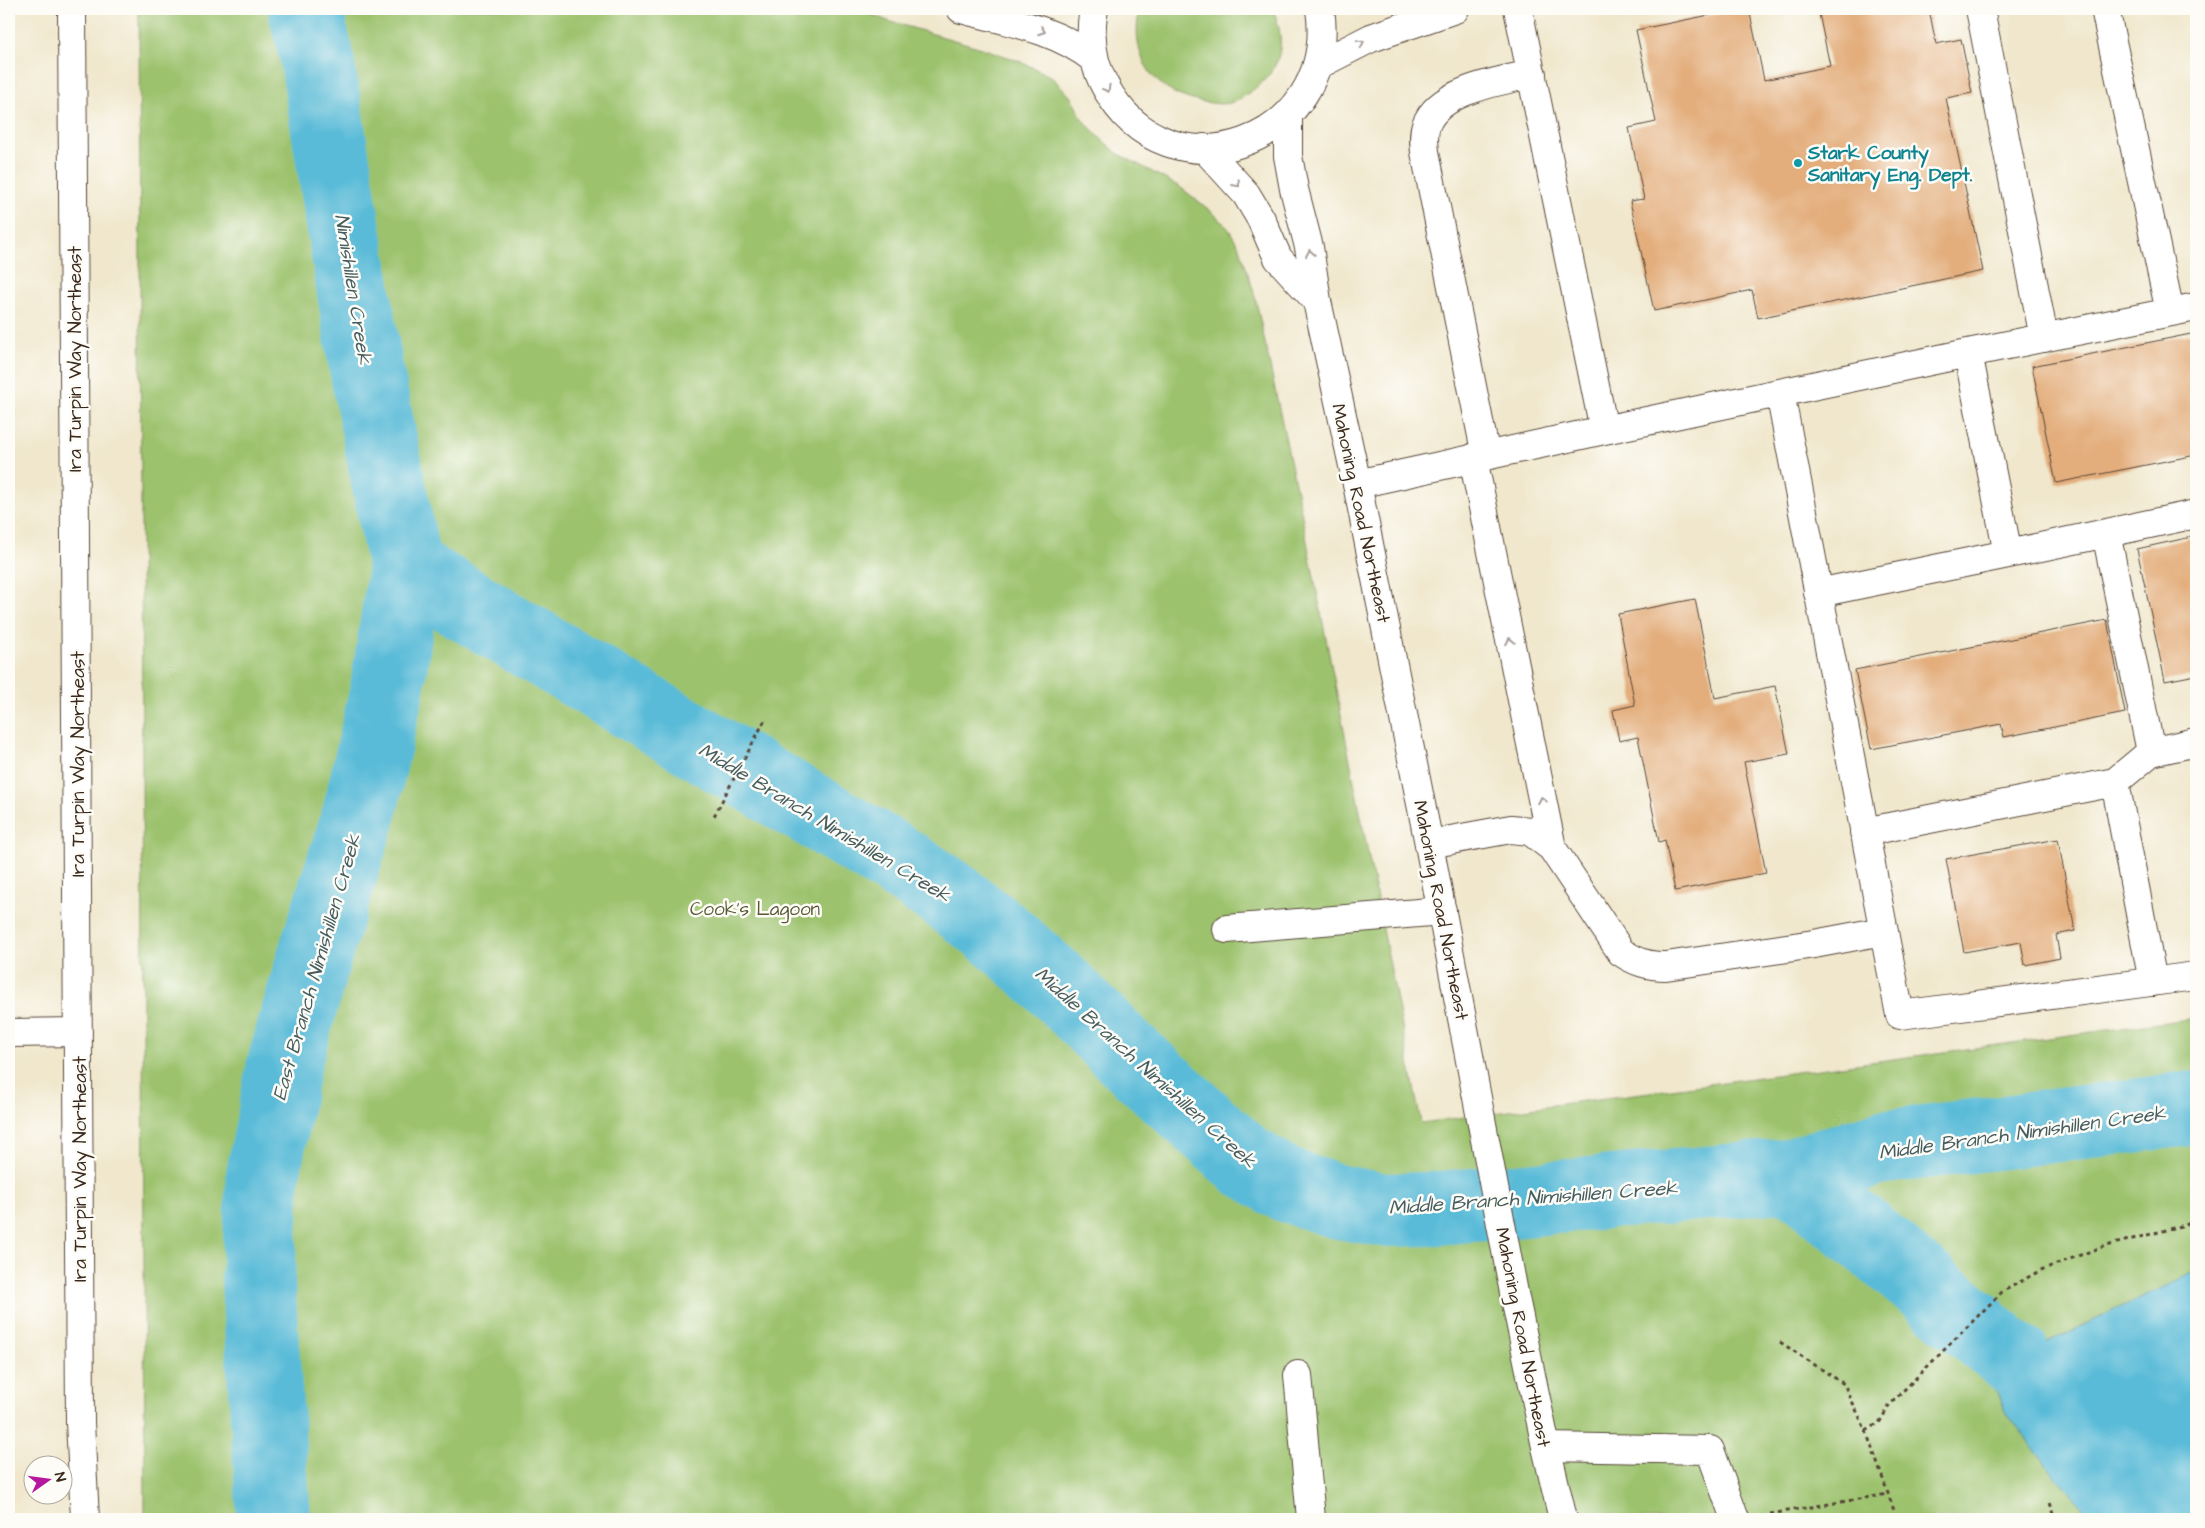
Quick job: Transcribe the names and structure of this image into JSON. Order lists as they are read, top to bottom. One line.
{"streets":{"main road":["Ira Turpin Way Northeast","Mahoning Road Northeast"]},"water":["Nimishillen Creek","Middle Branch Nimishillen Creek","East Branch Nimishillen Creek"],"parks":["Cook's Lagoon"],"places":["Stark County Sanitary Eng. Dept."],"north":"right"}
